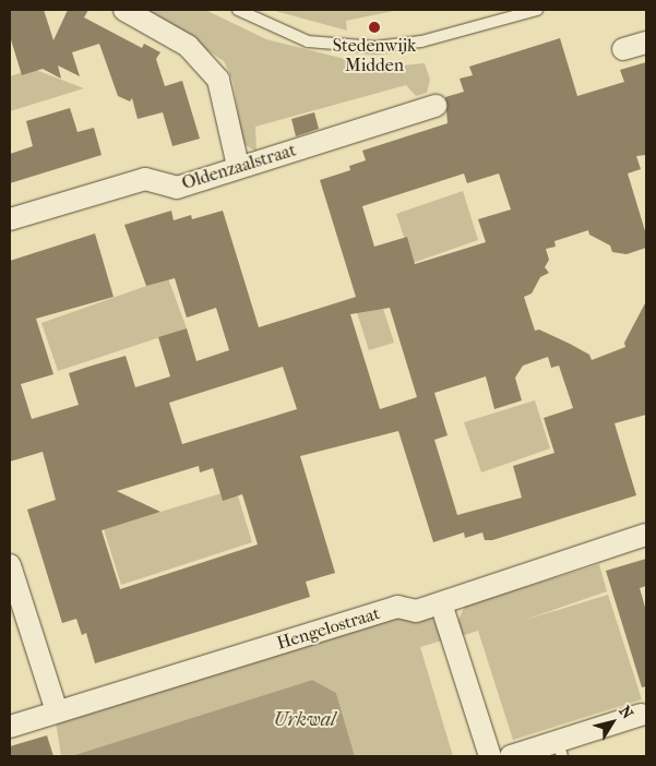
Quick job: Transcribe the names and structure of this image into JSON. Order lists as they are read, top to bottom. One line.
{"streets":{"street":["Oldenzaalstraat","Hengelostraat"]},"water":["Urkwal"],"places":["Stedenwijk Midden"],"north":"top right"}
